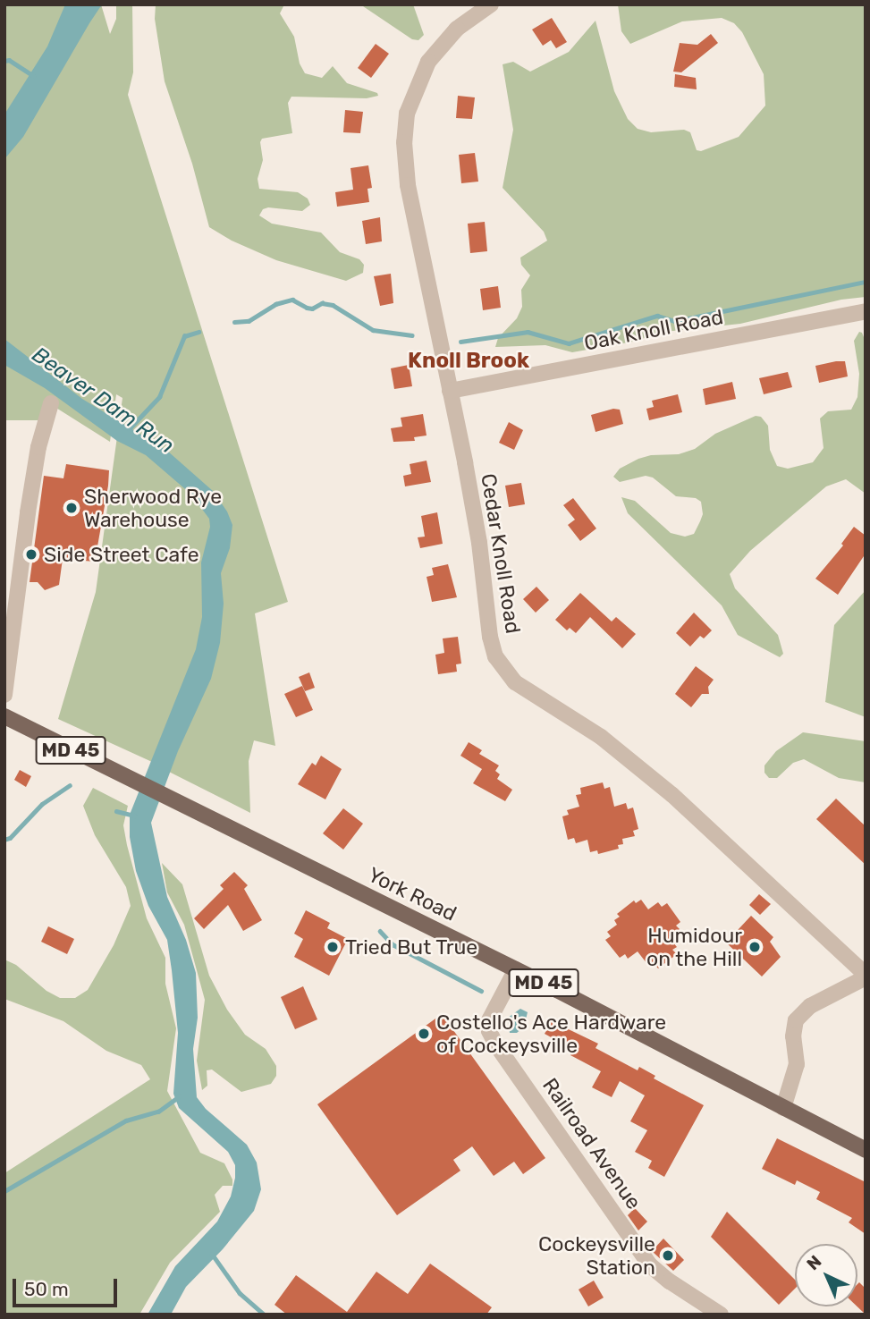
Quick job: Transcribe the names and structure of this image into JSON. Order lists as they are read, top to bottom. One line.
{"streets":{"main road":["MD 45","York Road"],"street":["Oak Knoll Road","Cedar Knoll Road","Railroad Avenue"]},"crossings":[["Oak Knoll Road","Cedar Knoll Road"],["York Road","Railroad Avenue"]],"districts":["Knoll Brook"],"water":["Beaver Dam Run"],"places":["Sherwood Rye Warehouse","Side Street Cafe","Tried But True","Humidour on the Hill","Costello's Ace Hardware of Cockeysville","Cockeysville Station"],"scale_bar":"50 m","north":"top left"}
